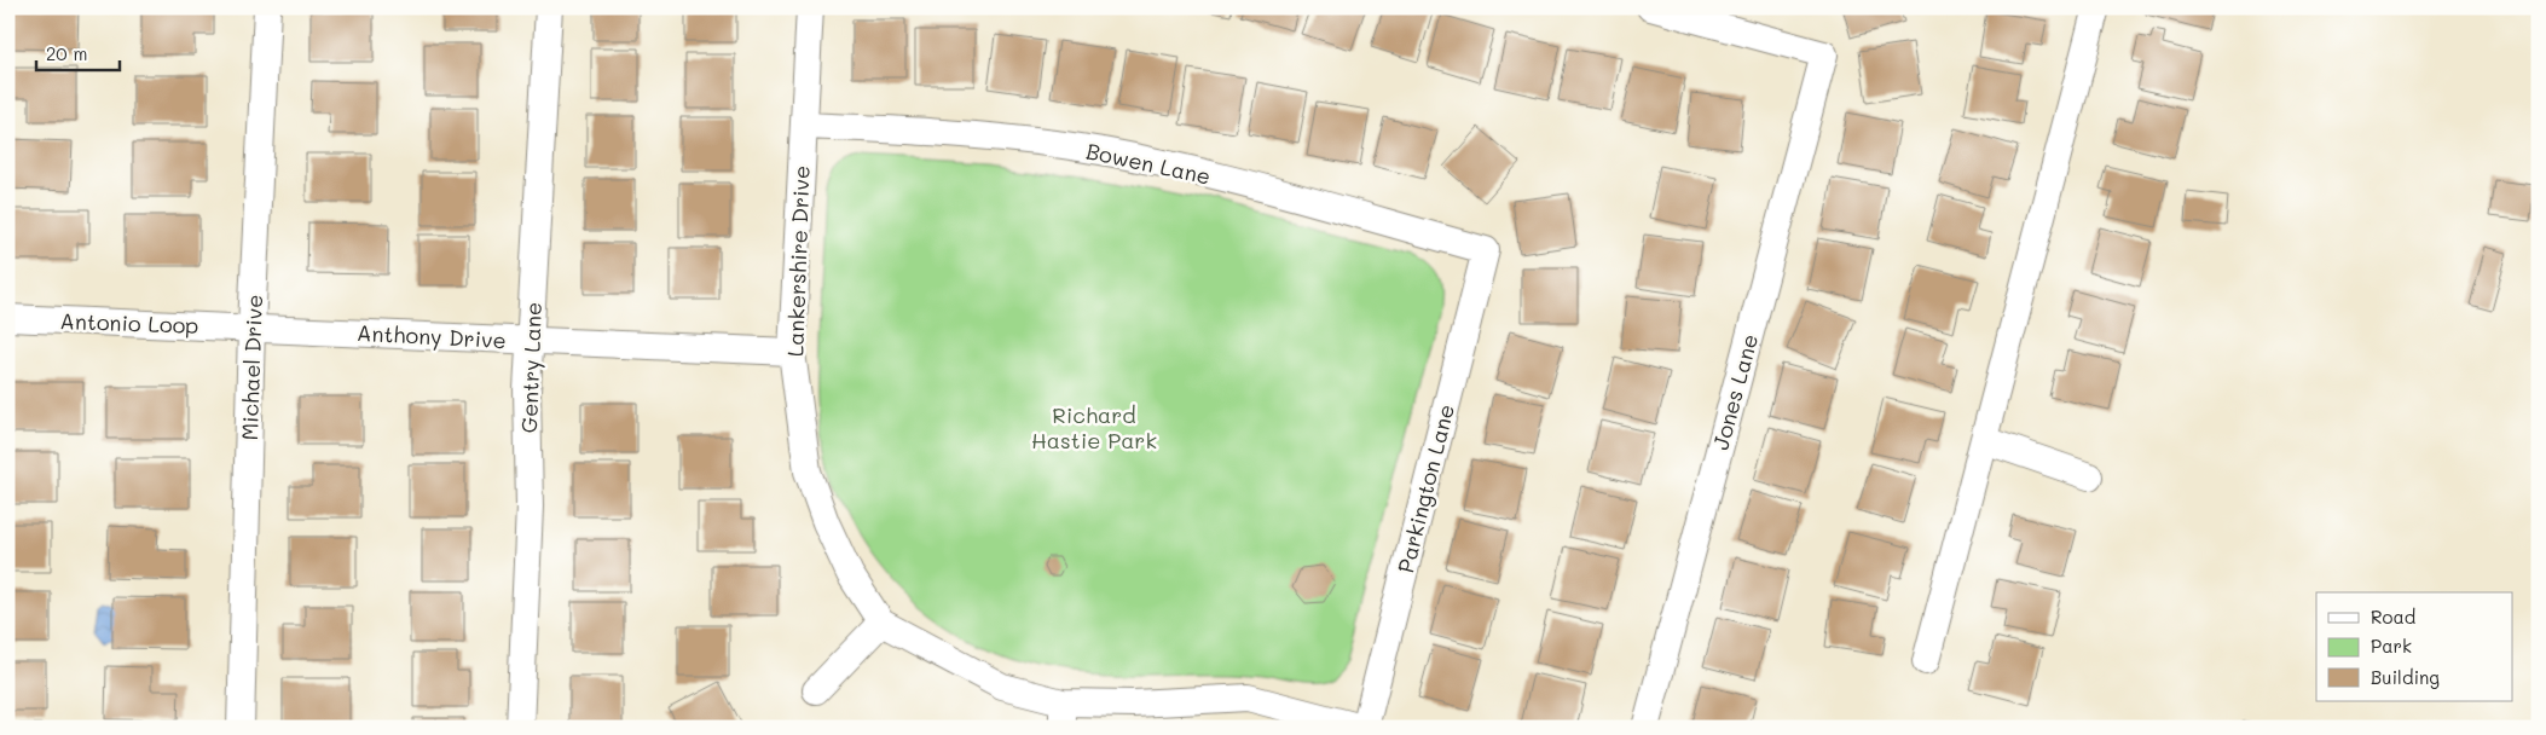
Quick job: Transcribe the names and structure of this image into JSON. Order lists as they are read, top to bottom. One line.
{"streets":{"street":["Bowen Lane","Lankershire Drive","Antonio Loop","Anthony Drive","Michael Drive","Gentry Lane","Jones Lane","Parkington Lane"]},"crossings":[["Bowen Lane","Lankershire Drive"],["Bowen Lane","Parkington Lane"],["Lankershire Drive","Anthony Drive"],["Lankershire Drive","Parkington Lane"],["Antonio Loop","Anthony Drive"],["Antonio Loop","Michael Drive"],["Anthony Drive","Michael Drive"],["Anthony Drive","Gentry Lane"]],"parks":["Richard Hastie Park"],"legend":["Road","Park","Building"],"scale_bar":"20 m"}
